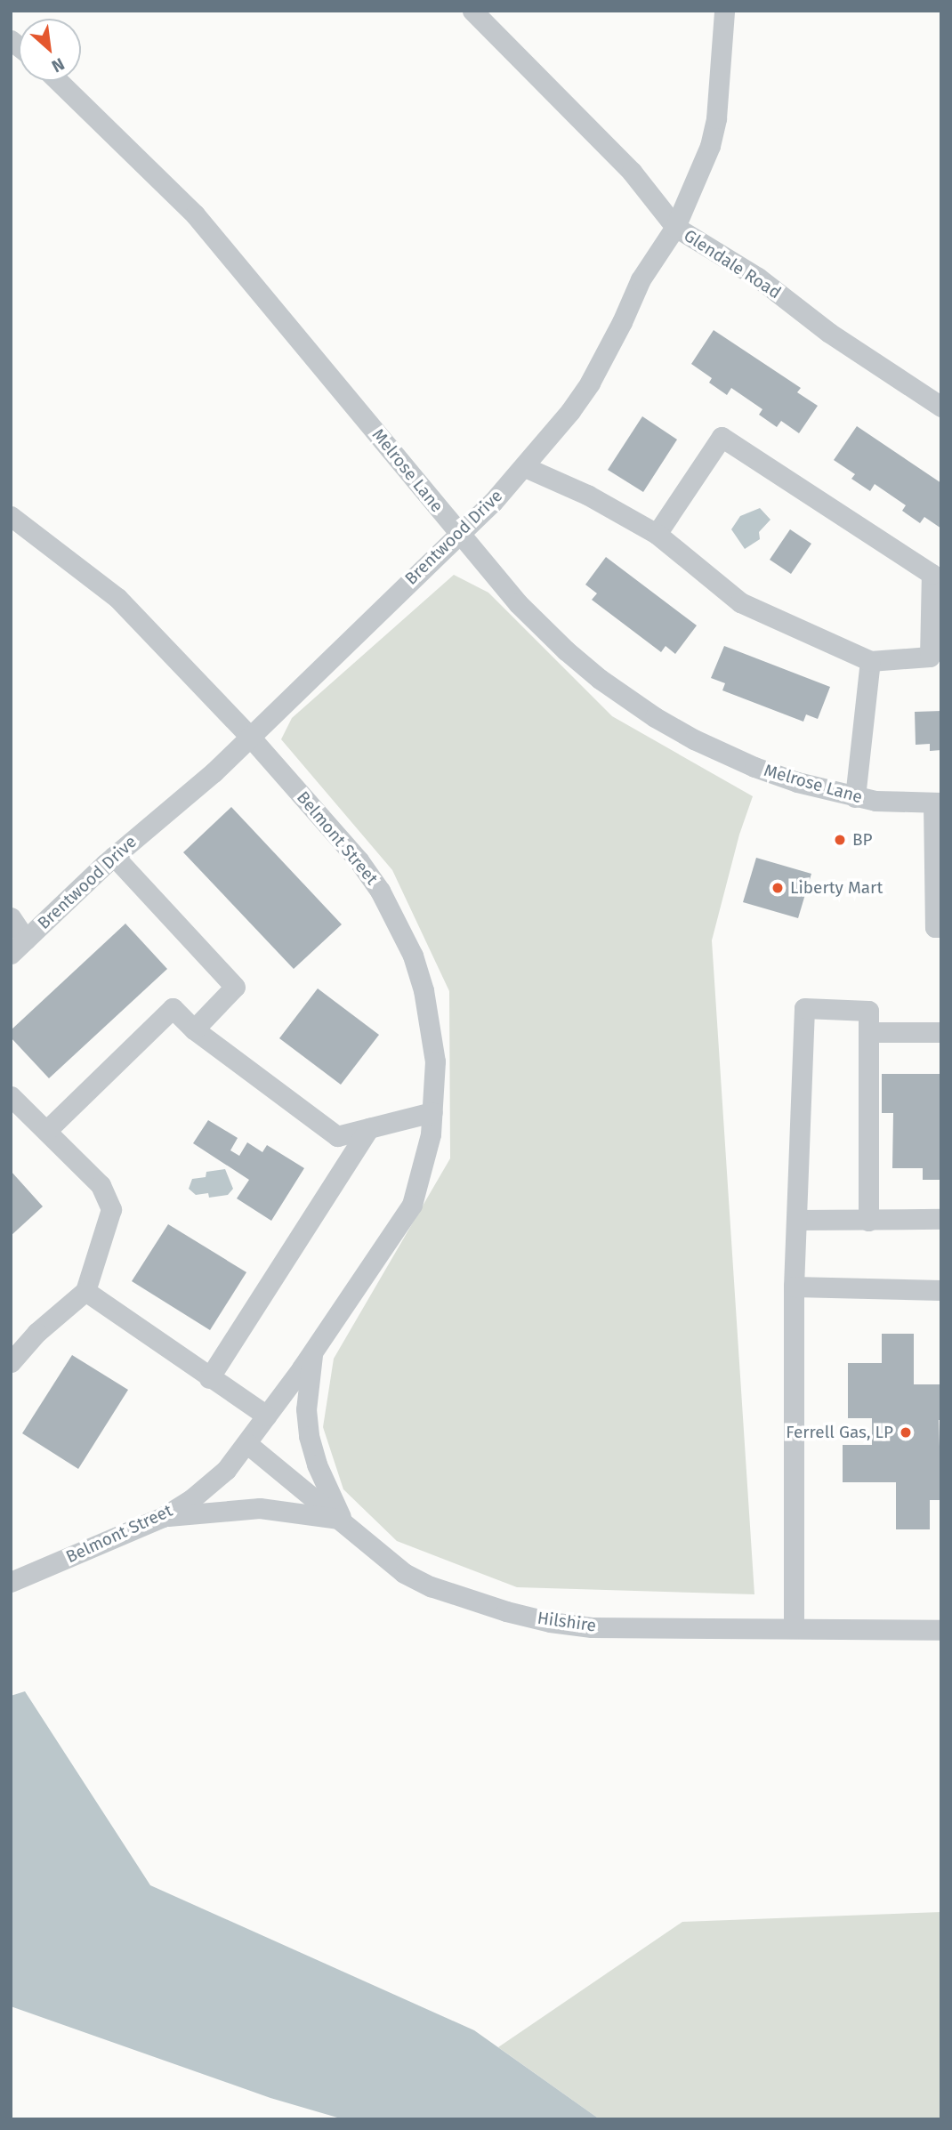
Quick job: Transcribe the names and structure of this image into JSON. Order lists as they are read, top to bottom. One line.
{"streets":{"street":["Glendale Road","Melrose Lane","Brentwood Drive","Belmont Street","Hilshire"]},"crossings":[["Glendale Road","Brentwood Drive"],["Melrose Lane","Brentwood Drive"],["Brentwood Drive","Belmont Street"],["Belmont Street","Hilshire"]],"places":["BP","Liberty Mart","Ferrell Gas, LP"],"north":"bottom right"}
